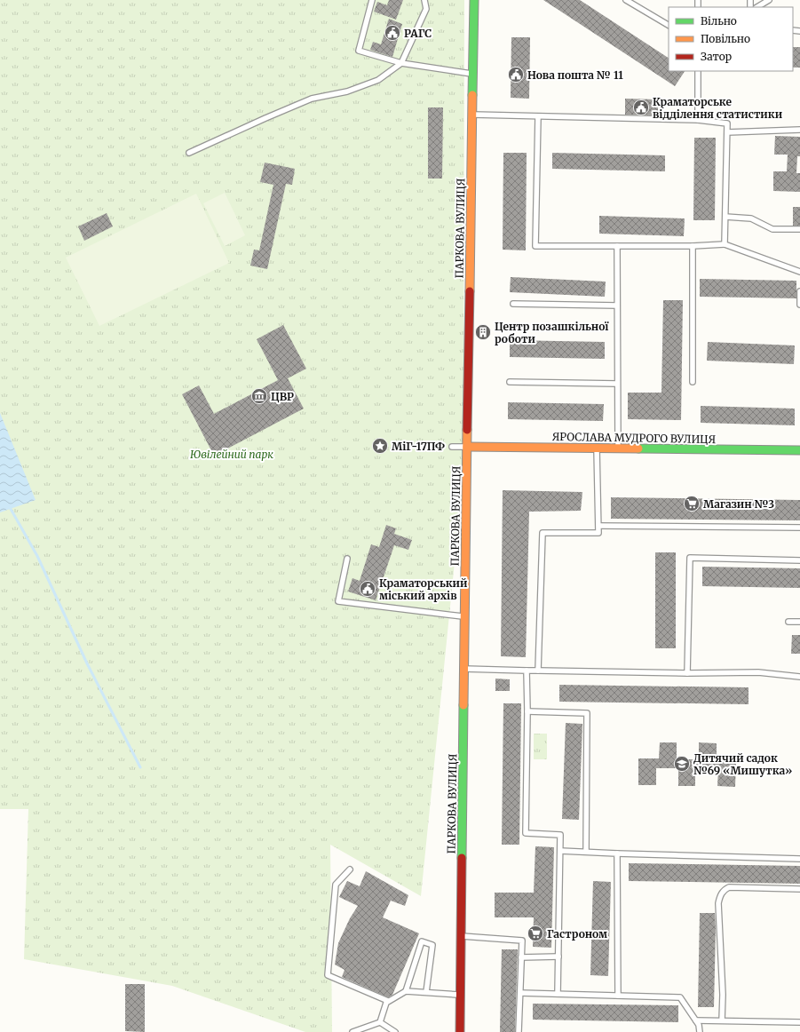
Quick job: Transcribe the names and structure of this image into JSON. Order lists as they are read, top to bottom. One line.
{"streets":{"street":["ПАРКОВА ВУЛИЦЯ","ЯРОСЛАВА МУДРОГО ВУЛИЦЯ"]},"crossings":[["ПАРКОВА ВУЛИЦЯ","ЯРОСЛАВА МУДРОГО ВУЛИЦЯ"]],"parks":["Ювілейний парк"],"places":{"public building":["РАГС","Нова пошта № 11","Краматорське відділення статистики","Краматорський міський архів"],"building":["Центр позашкільної роботи"],"museum":["ЦВР"],"place":["МіГ-17ПФ"],"supermarket":["Магазин №3","Гастроном"],"school or university":["Дитячий садок №69 «Мишутка»"]},"legend":["Вільно","Повільно","Затор"]}
